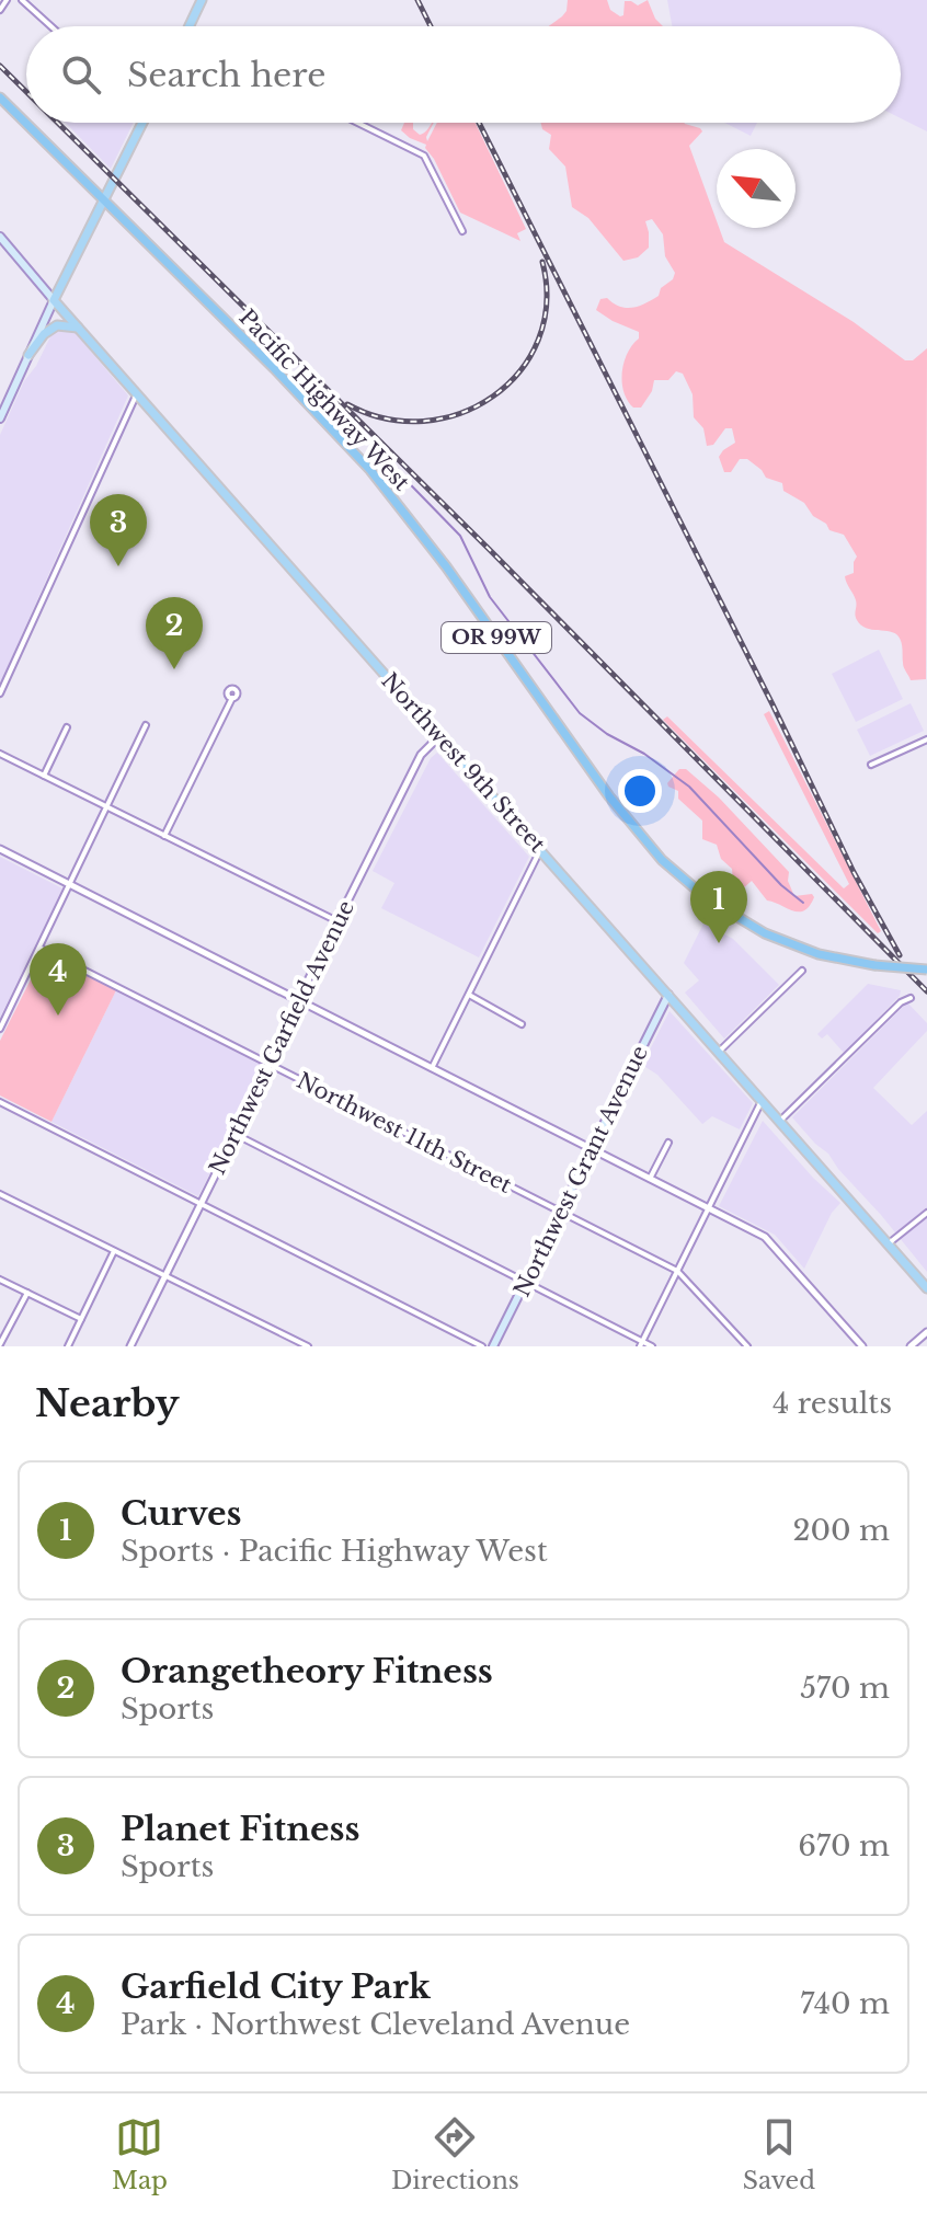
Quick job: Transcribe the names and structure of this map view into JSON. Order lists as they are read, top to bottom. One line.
{"streets":{"highway":["Pacific Highway West","OR 99W"],"main road":["Northwest 9th Street","Northwest Grant Avenue"],"street":["Northwest Garfield Avenue","Northwest 11th Street"]},"crossings":[["Northwest 9th Street","Northwest Garfield Avenue"],["Northwest 9th Street","Northwest Grant Avenue"],["Northwest Garfield Avenue","Northwest 11th Street"],["Northwest 11th Street","Northwest Grant Avenue"]],"north":"top left","page":{"search":"Search here","pins":["3","2","1","4"],"heading":["Nearby","4 results"],"list":[{"mark":"1","name":"Curves","note":"Sports · Pacific Highway West","value":"200 m"},{"mark":"2","name":"Orangetheory Fitness","note":"Sports","value":"570 m"},{"mark":"3","name":"Planet Fitness","note":"Sports","value":"670 m"},{"mark":"4","name":"Garfield City Park","note":"Park · Northwest Cleveland Avenue","value":"740 m"}],"nav":["Map","Directions","Saved"]}}
